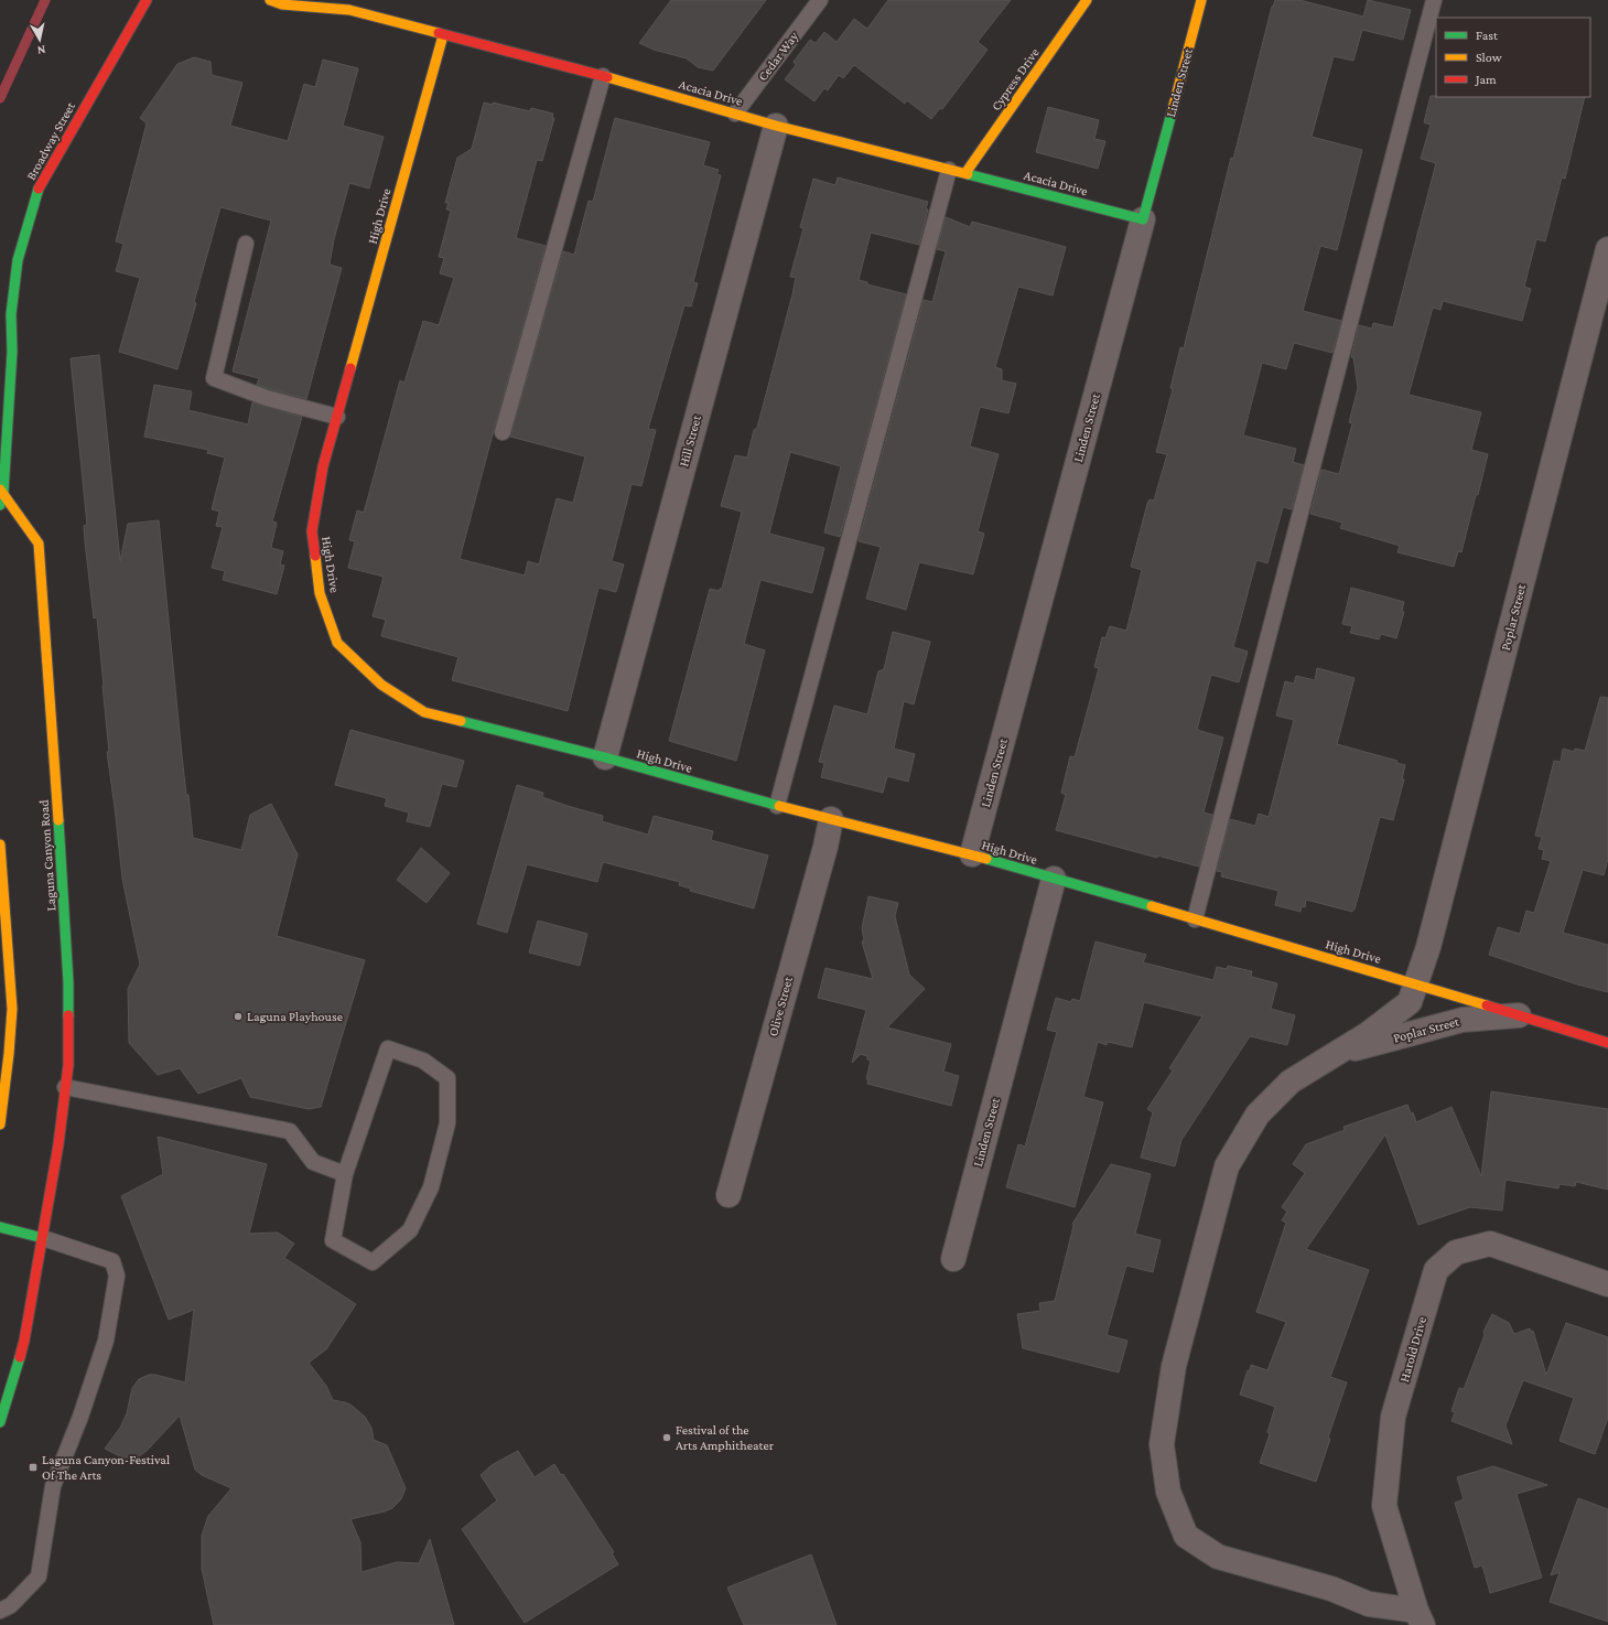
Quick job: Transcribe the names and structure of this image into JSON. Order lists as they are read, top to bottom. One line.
{"streets":{"street":["Cypress Drive","Linden Street","Acacia Drive","Broadway Street","High Drive","Hill Street","Poplar Street","Laguna Canyon Road","Olive Street","Harold Drive"],"lane":["Cedar Way"]},"crossings":[["Cedar Way","Acacia Drive"],["Cypress Drive","Acacia Drive"],["Linden Street","Acacia Drive"],["Linden Street","High Drive"],["Acacia Drive","High Drive"],["Acacia Drive","Hill Street"],["Broadway Street","Laguna Canyon Road"],["High Drive","Hill Street"],["High Drive","Poplar Street"],["High Drive","Olive Street"],["Poplar Street","Harold Drive"]],"places":{"other":["Laguna Playhouse","Festival of the Arts Amphitheater"],"transit":["Laguna Canyon-Festival Of The Arts"]},"legend":["Fast","Slow","Jam"],"north":"bottom"}
